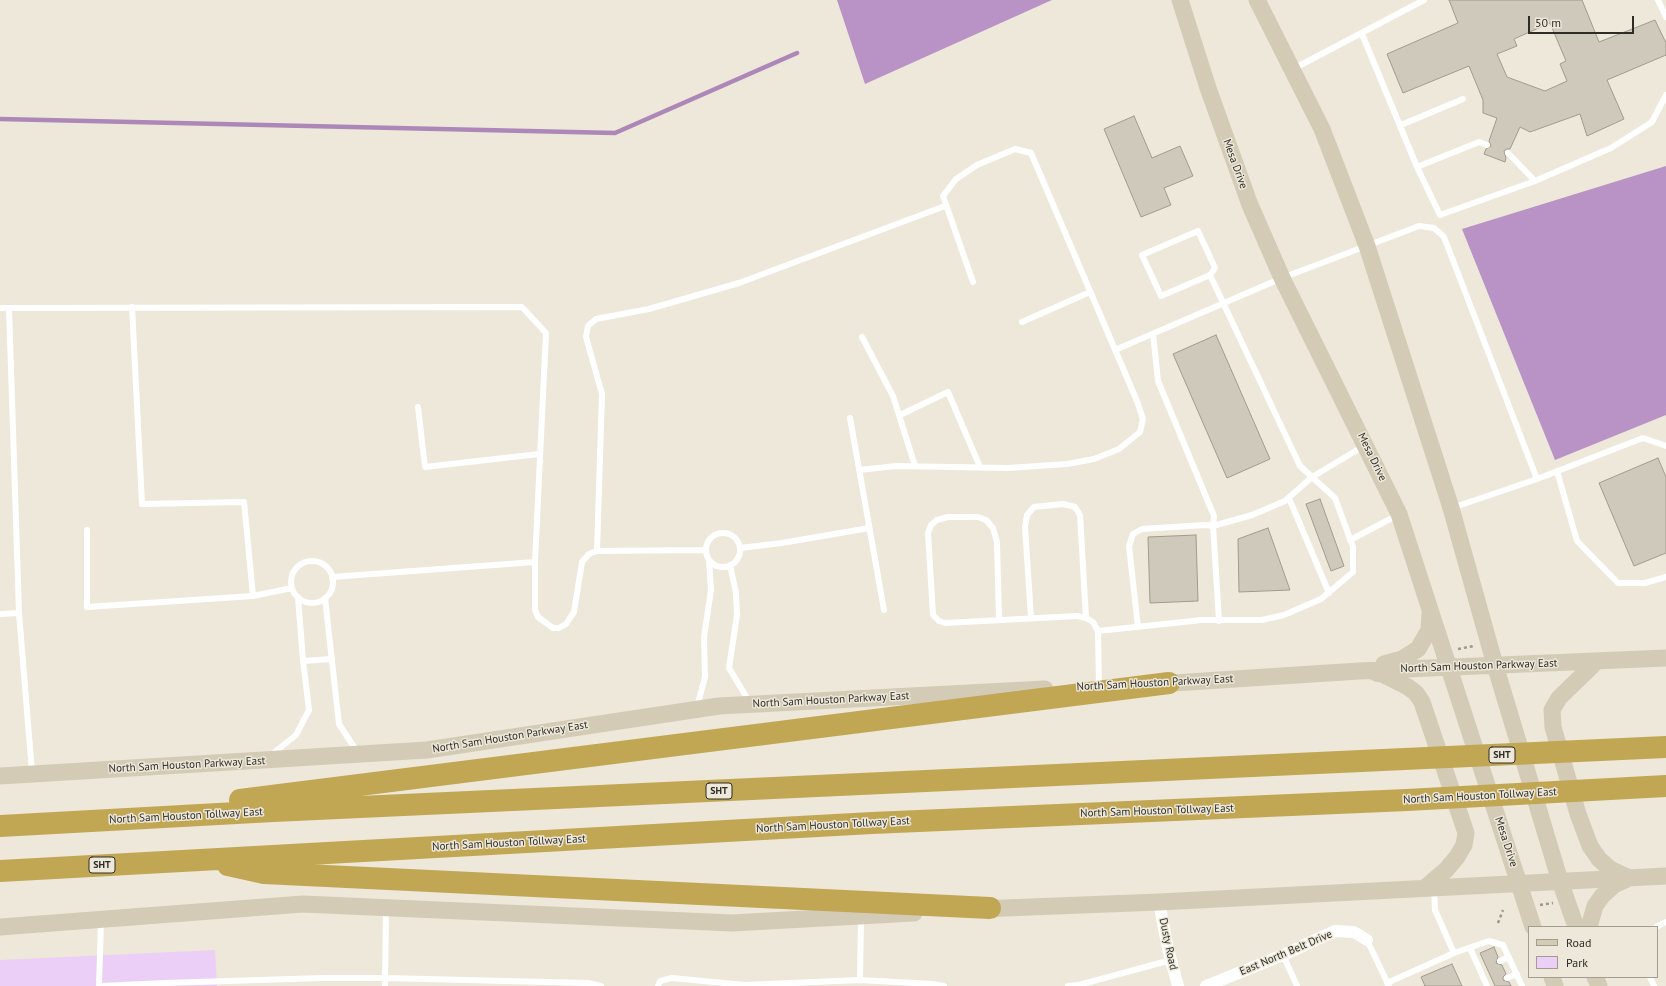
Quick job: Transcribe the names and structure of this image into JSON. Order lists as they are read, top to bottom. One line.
{"streets":{"highway":["SHT","North Sam Houston Tollway East"],"main road":["Mesa Drive","North Sam Houston Parkway East"],"street":["Dusty Road","East North Belt Drive"]},"crossings":[["Mesa Drive","North Sam Houston Parkway East"]],"legend":["Road","Park"],"scale_bar":"50 m"}
